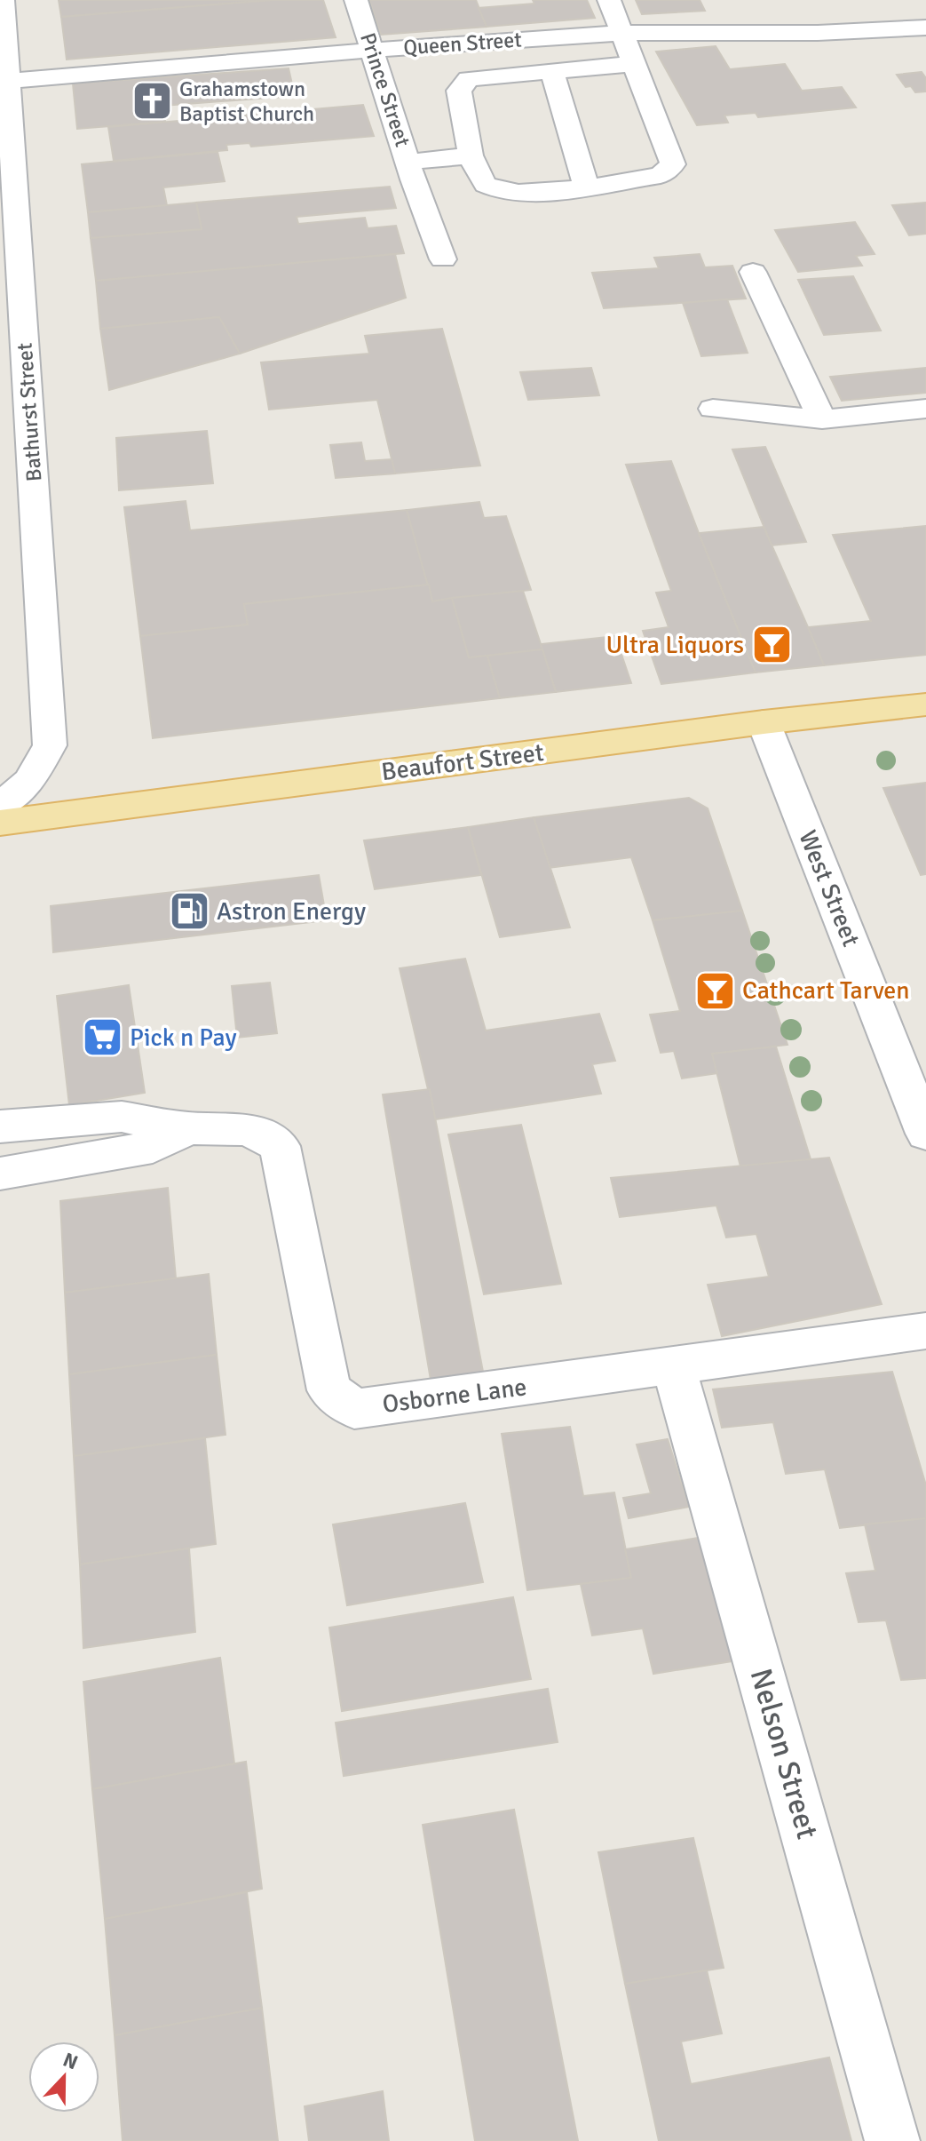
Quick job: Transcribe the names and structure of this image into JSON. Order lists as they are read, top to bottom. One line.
{"streets":{"main road":["Beaufort Street"],"street":["Queen Street","Prince Street","Bathurst Street","West Street","Osborne Lane","Nelson Street"]},"crossings":[["Queen Street","Prince Street"],["Queen Street","Bathurst Street"],["Beaufort Street","West Street"],["Osborne Lane","Nelson Street"]],"places":{"church":["Grahamstown Baptist Church"],"bar":["Ultra Liquors","Cathcart Tarven"],"fuel station":["Astron Energy"],"supermarket":["Pick n Pay"]},"north":"top"}
